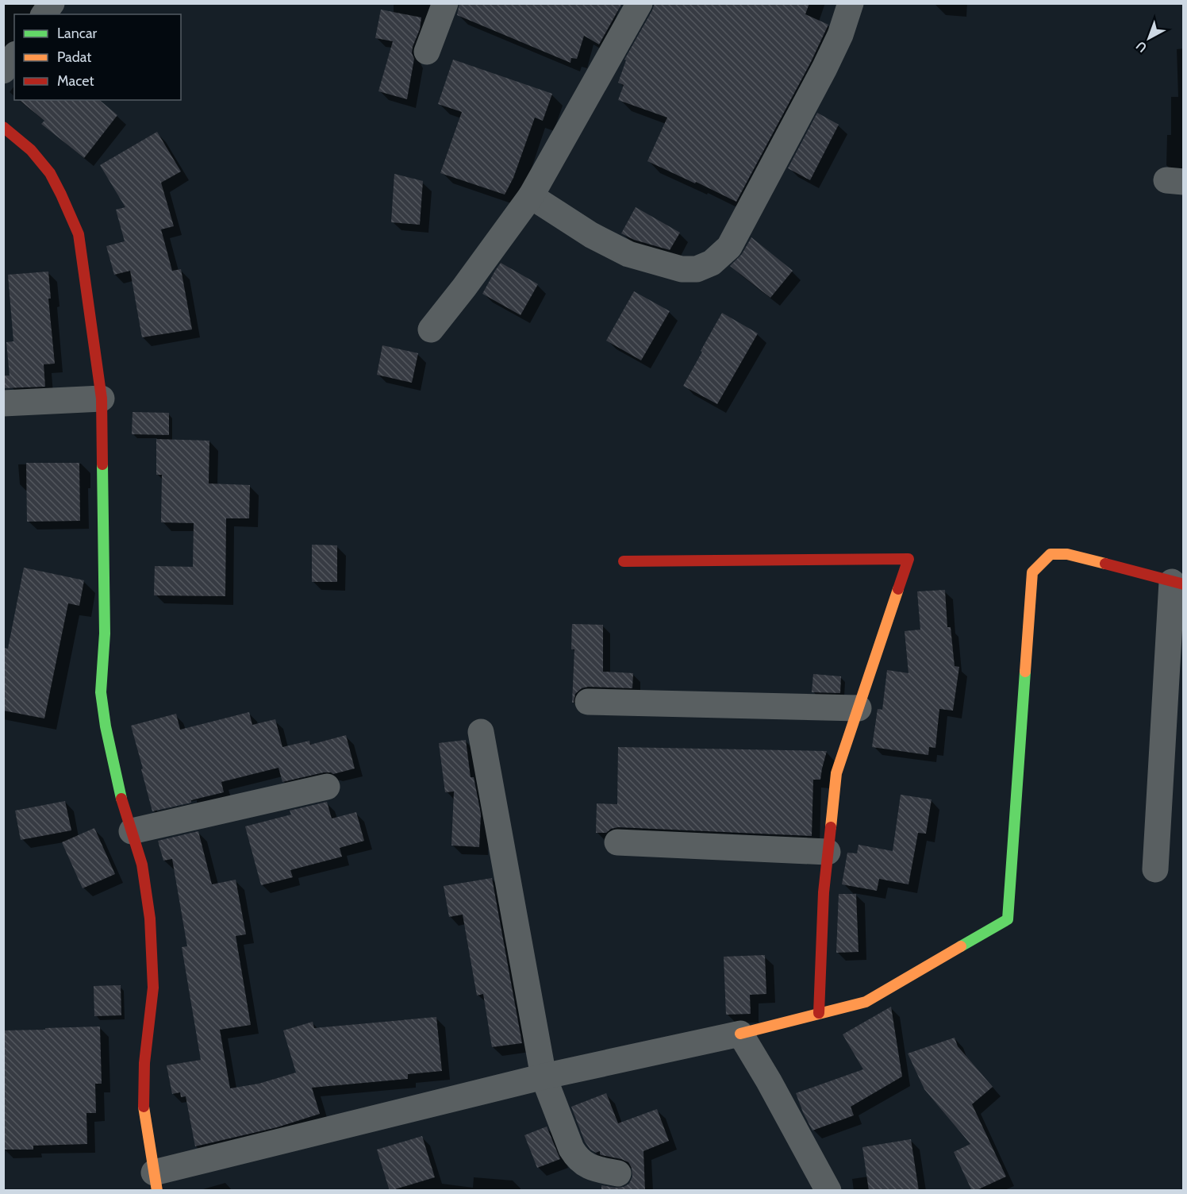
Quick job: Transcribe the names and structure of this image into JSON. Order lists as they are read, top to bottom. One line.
{"legend":["Lancar","Padat","Macet"],"north":"bottom left"}
